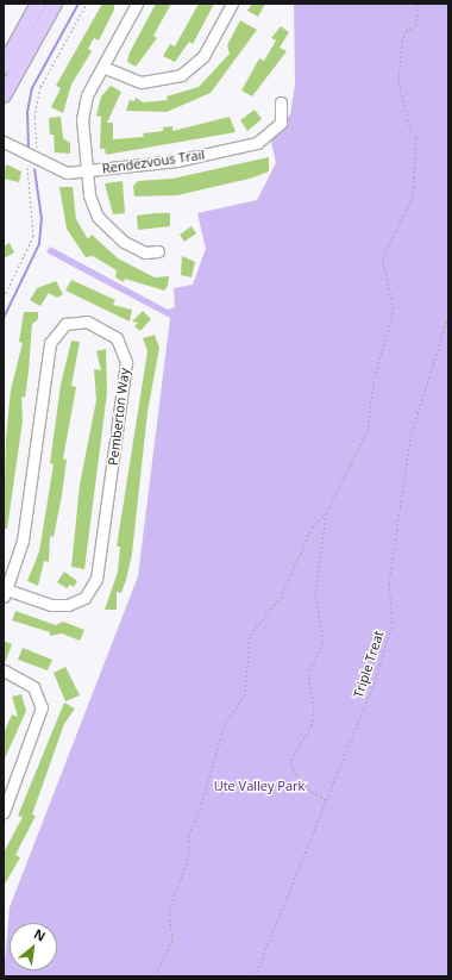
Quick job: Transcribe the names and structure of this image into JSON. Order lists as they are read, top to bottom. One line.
{"streets":{"street":["Rendezvous Trail","Pemberton Way"],"path":["Triple Treat"]},"parks":["Ute Valley Park"],"north":"top right"}
